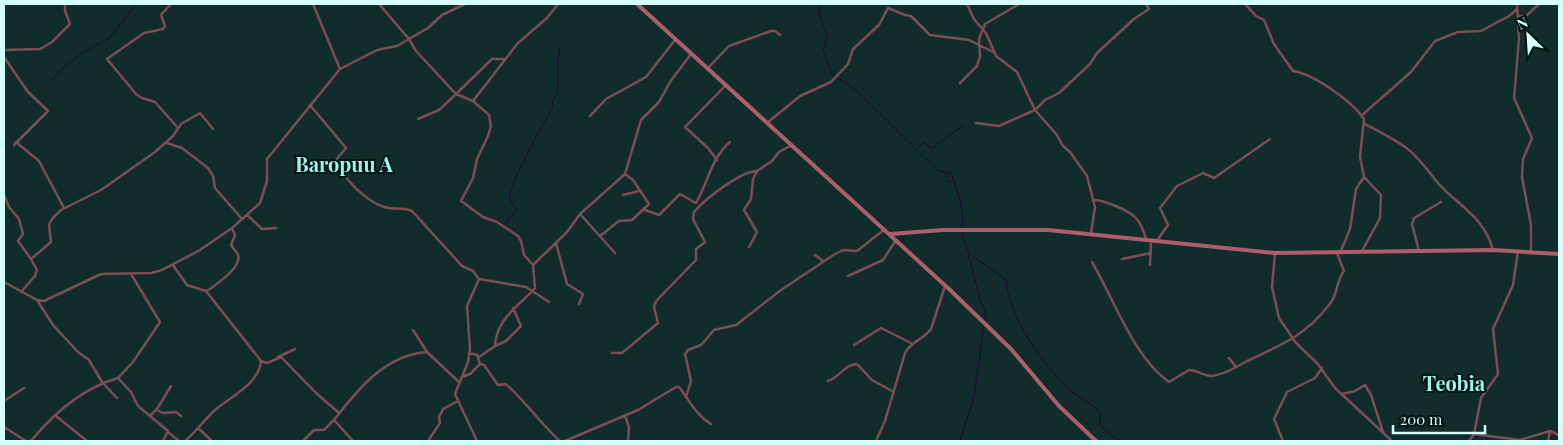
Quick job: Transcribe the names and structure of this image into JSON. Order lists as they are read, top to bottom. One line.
{"districts":["Baropuu A","Teobia"],"scale_bar":"200 m","north":"top left"}
